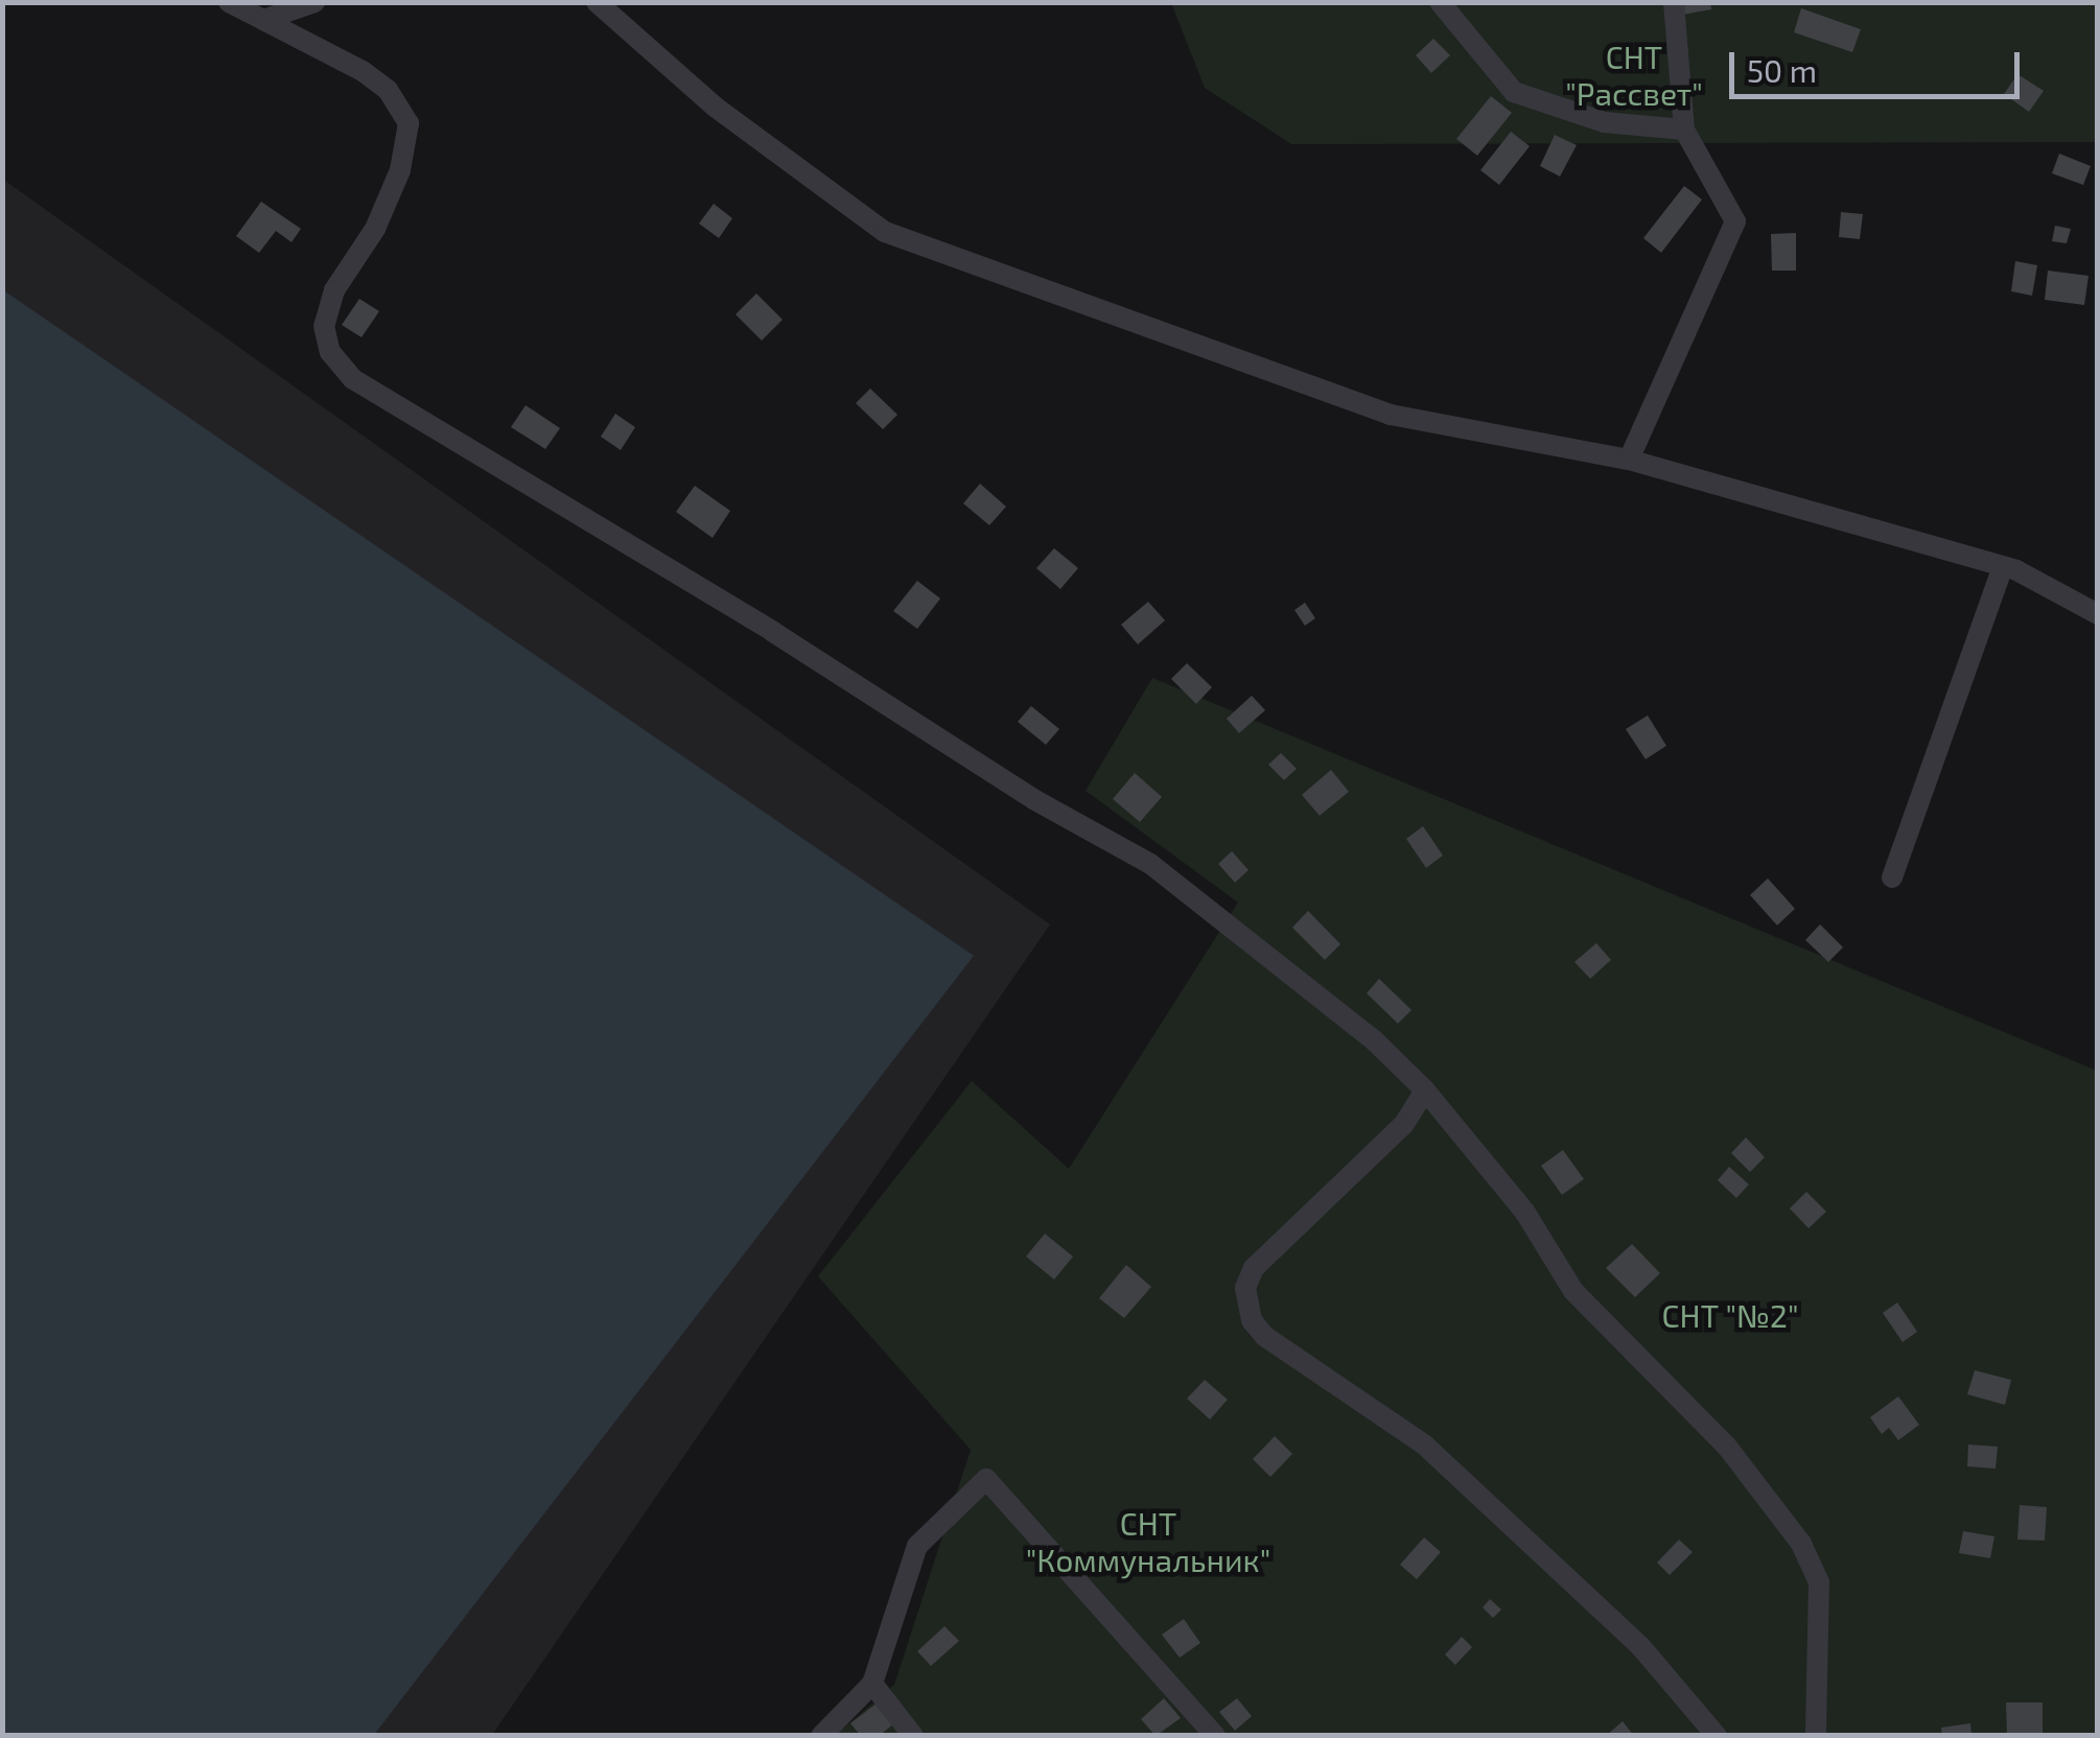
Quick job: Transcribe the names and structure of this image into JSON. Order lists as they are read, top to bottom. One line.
{"parks":["СНТ \"Рассвет\"","СНТ \"№2\"","СНТ \"Коммунальник\""],"scale_bar":"50 m"}
